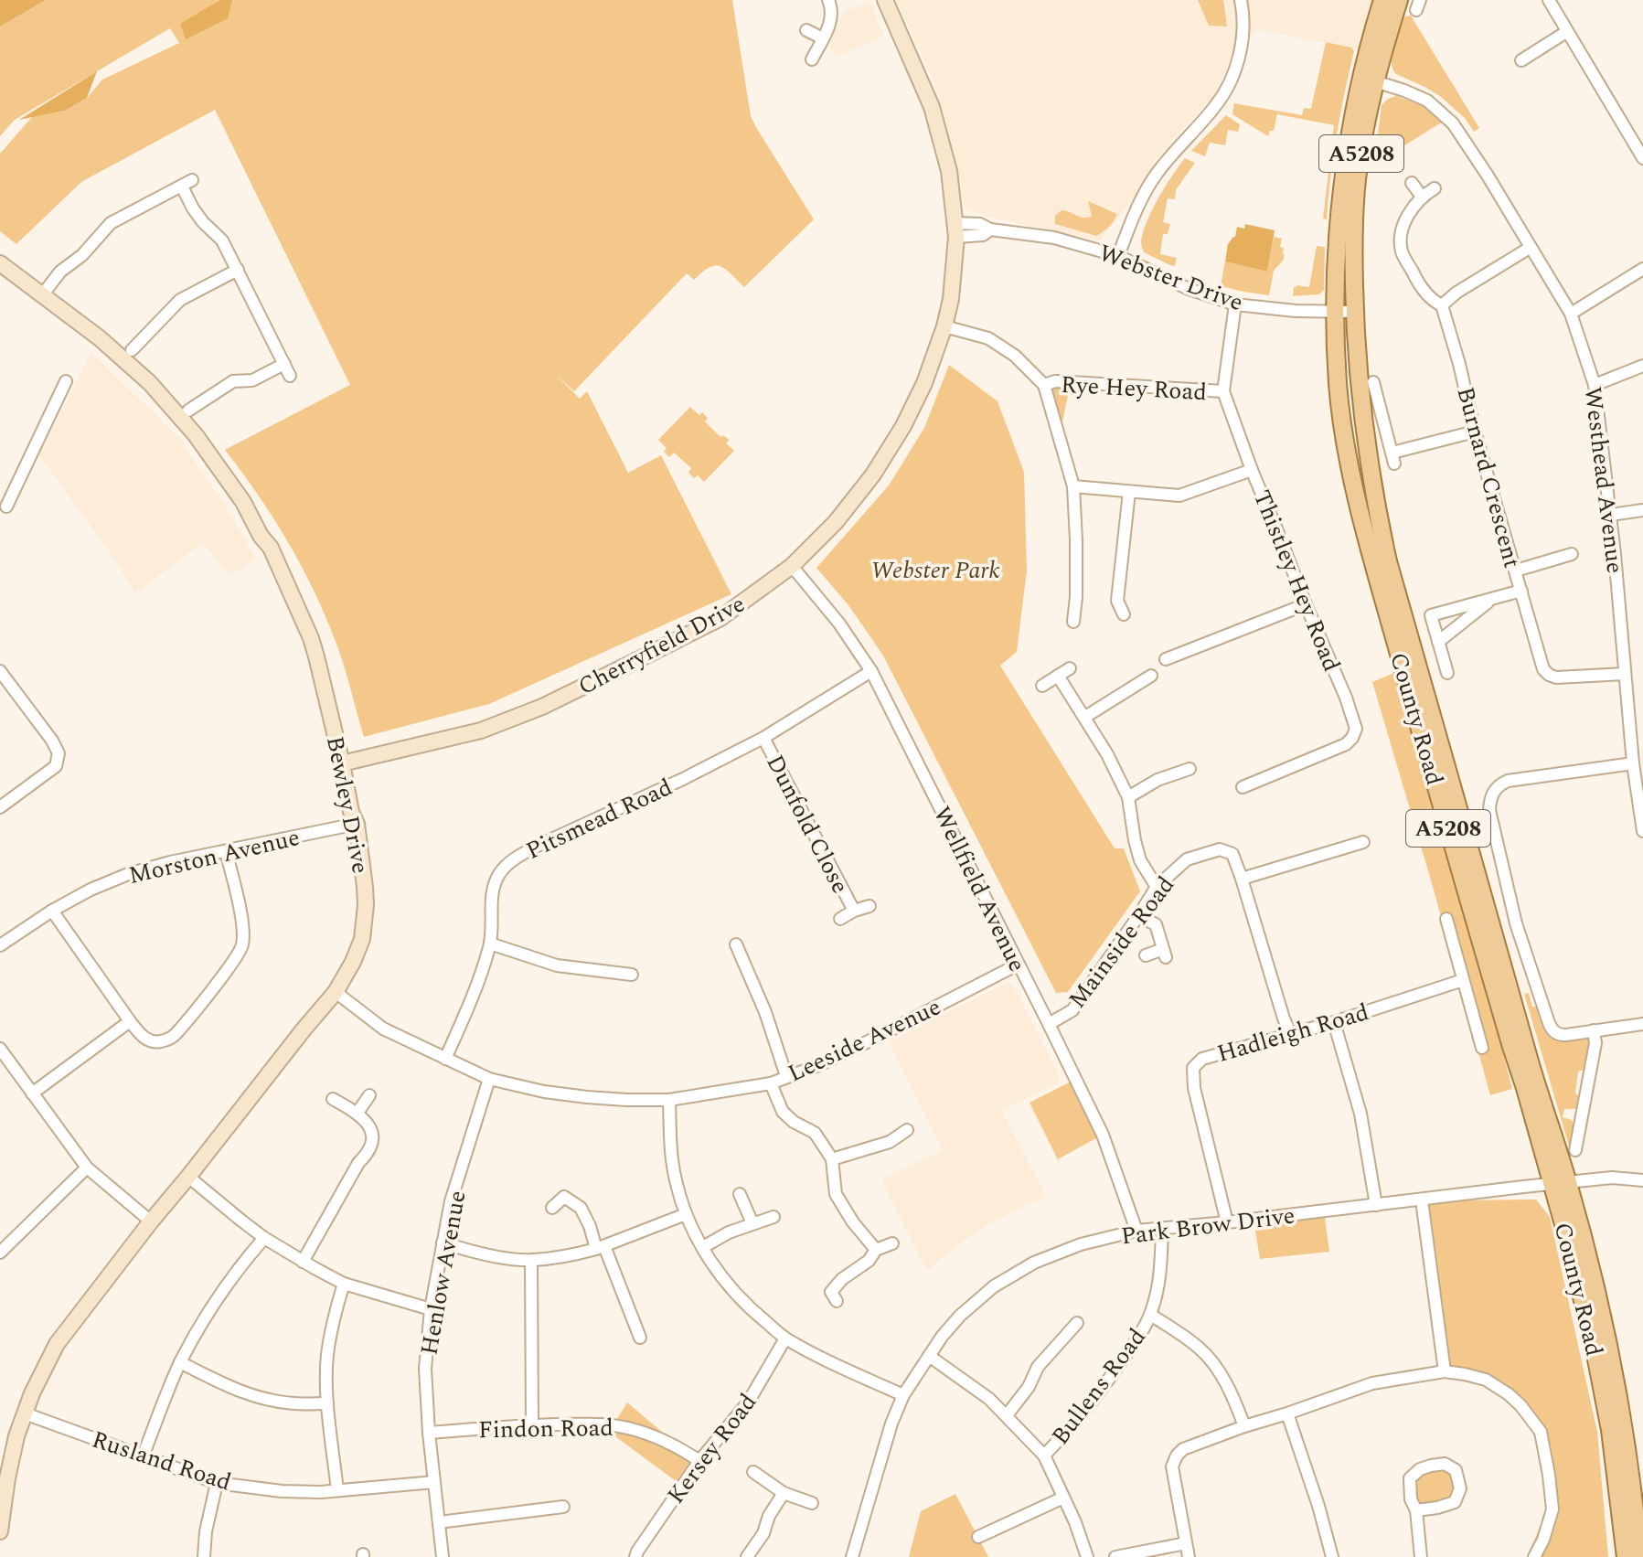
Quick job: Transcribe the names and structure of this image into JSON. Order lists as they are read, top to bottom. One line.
{"streets":{"main road":["A5208","County Road"],"street":["Webster Drive","Rye Hey Road","Burnard Crescent","Westhead Avenue","Thistley Hey Road","Cherryfield Drive","Bewley Drive","Pitsmead Road","Dunfold Close","Morston Avenue","Wellfield Avenue","Mainside Road","Hadleigh Road","Leeside Avenue","Park Brow Drive","Henlow Avenue","Bullens Road","Findon Road","Kersey Road","Rusland Road"]},"crossings":[["Webster Drive","Thistley Hey Road"],["Webster Drive","Cherryfield Drive"],["Webster Drive","County Road"],["Rye Hey Road","Thistley Hey Road"],["Burnard Crescent","Westhead Avenue"],["Westhead Avenue","County Road"],["Cherryfield Drive","Bewley Drive"],["Cherryfield Drive","Wellfield Avenue"],["County Road","Park Brow Drive"],["Bewley Drive","Morston Avenue"],["Bewley Drive","Leeside Avenue"],["Bewley Drive","Rusland Road"],["Pitsmead Road","Dunfold Close"],["Pitsmead Road","Wellfield Avenue"],["Pitsmead Road","Leeside Avenue"],["Wellfield Avenue","Mainside Road"],["Wellfield Avenue","Leeside Avenue"],["Wellfield Avenue","Park Brow Drive"],["Hadleigh Road","Park Brow Drive"],["Leeside Avenue","Henlow Avenue"],["Park Brow Drive","Bullens Road"],["Henlow Avenue","Findon Road"],["Henlow Avenue","Rusland Road"],["Findon Road","Kersey Road"]],"parks":["Webster Park"]}
